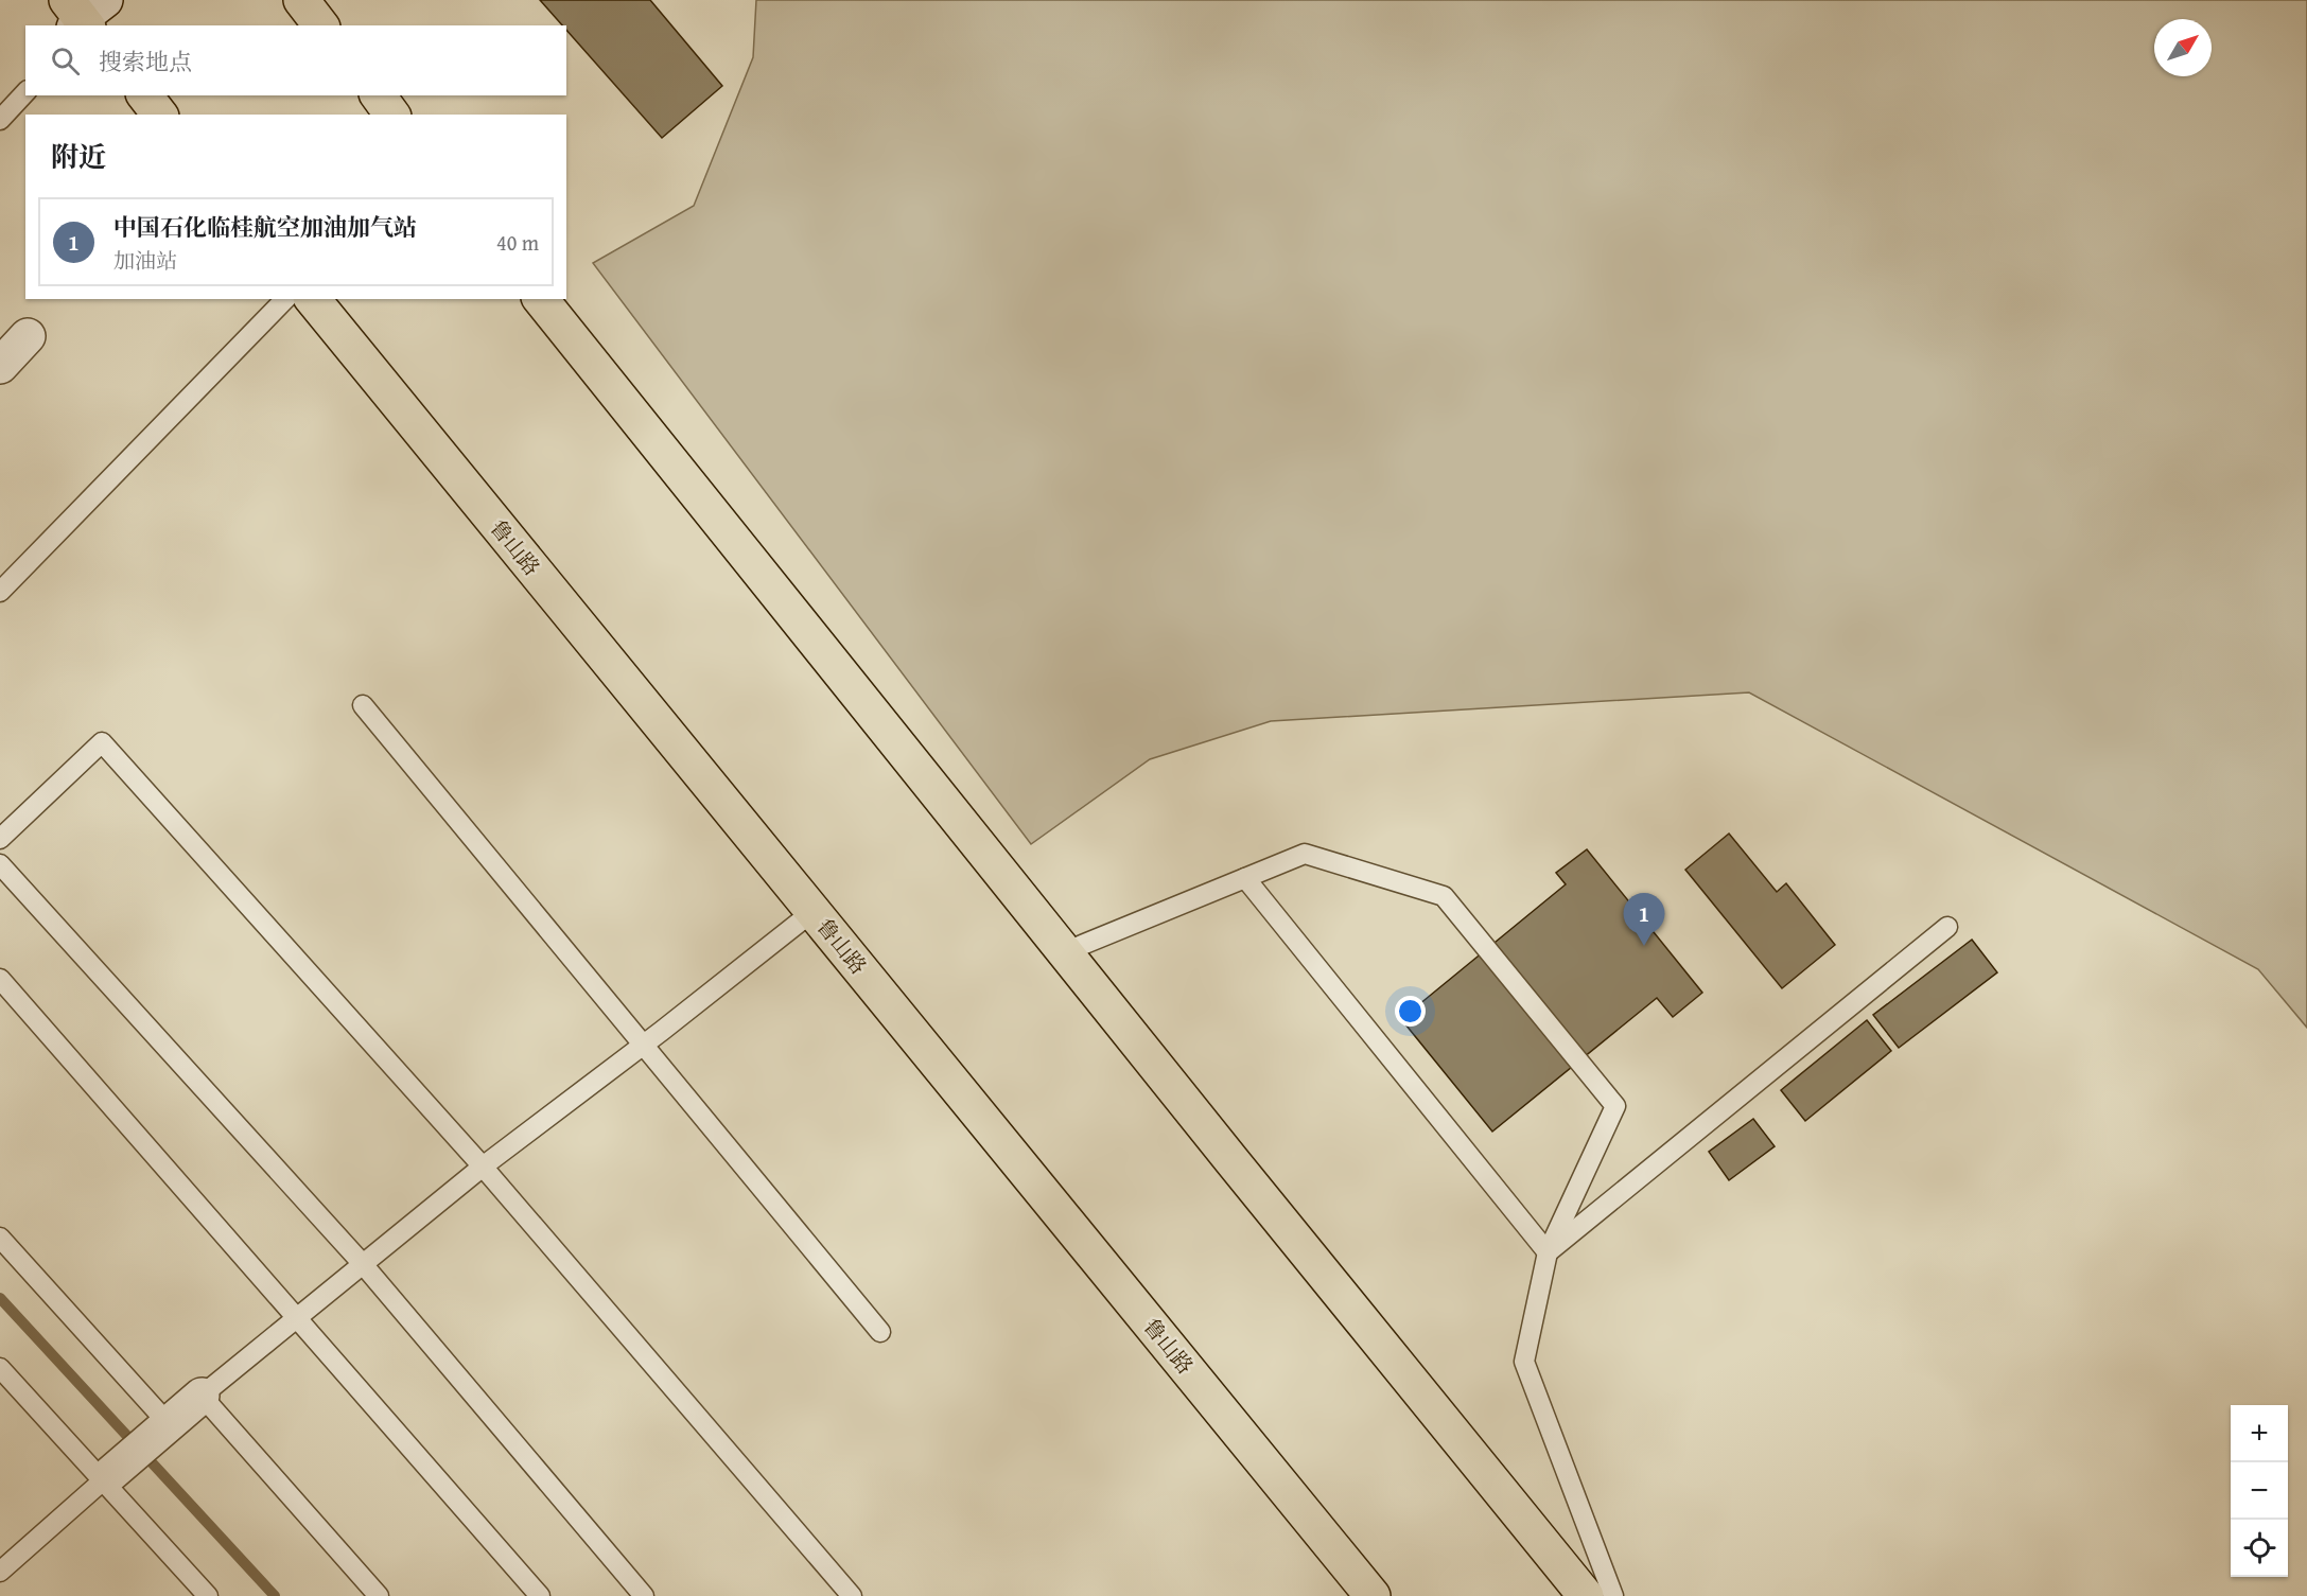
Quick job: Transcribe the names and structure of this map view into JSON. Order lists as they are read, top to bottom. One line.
{"streets":{"highway":["鲁山路"]},"north":"top right","page":{"search":"搜索地点","heading":"附近","list":[{"mark":"1","name":"中国石化临桂航空加油加气站","note":"加油站","value":"40 m"}],"pins":"1","map_buttons":["+","−"]}}
